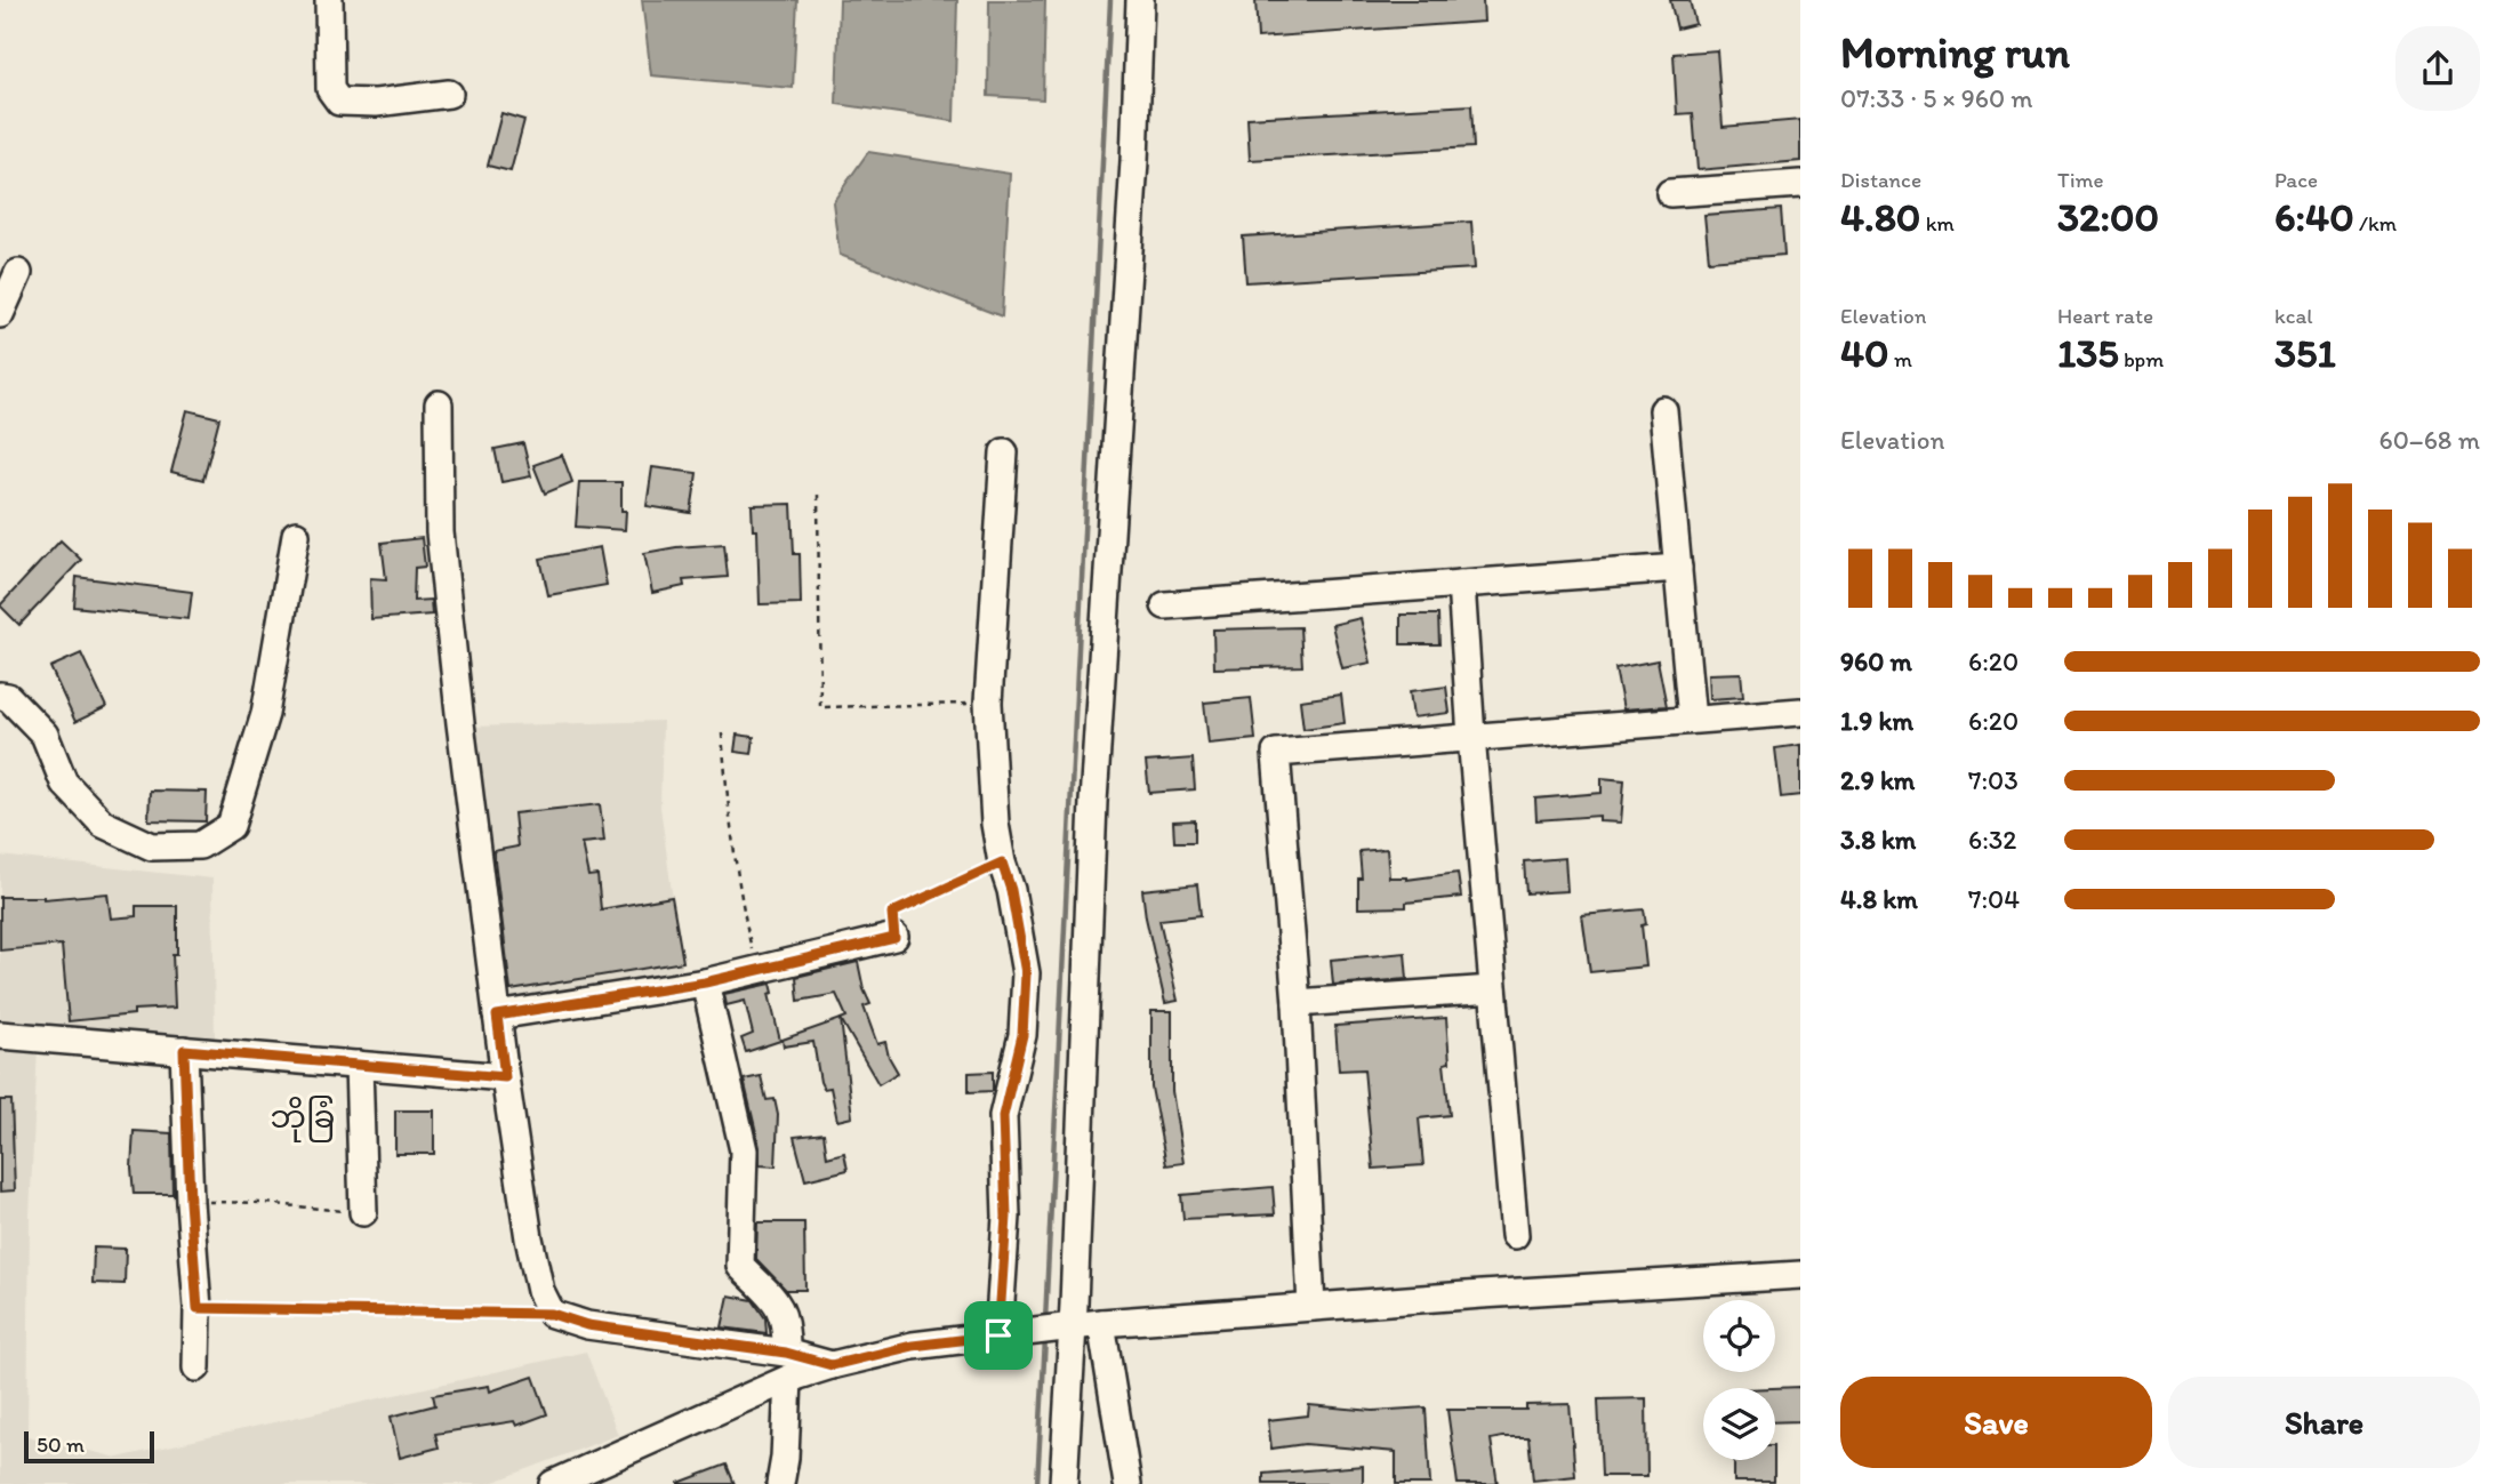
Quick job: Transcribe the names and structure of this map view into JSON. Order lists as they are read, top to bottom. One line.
{"districts":["ဘိုခြံ"],"scale_bar":"50 m","page":{"heading":["Morning run","07:33 · 5 × 960 m"],"stats":[["Distance","4.80 km"],["Time","32:00"],["Pace","6:40 /km"],["Elevation","40 m"],["Heart rate","135 bpm"],["kcal","351"]],"chart":["Elevation","60–68 m"],"list":[{"name":"960 m","note":"6:20"},{"name":"1.9 km","note":"6:20"},{"name":"2.9 km","note":"7:03"},{"name":"3.8 km","note":"6:32"},{"name":"4.8 km","note":"7:04"}],"buttons":["Save","Share"],"scale":"50 m"}}
